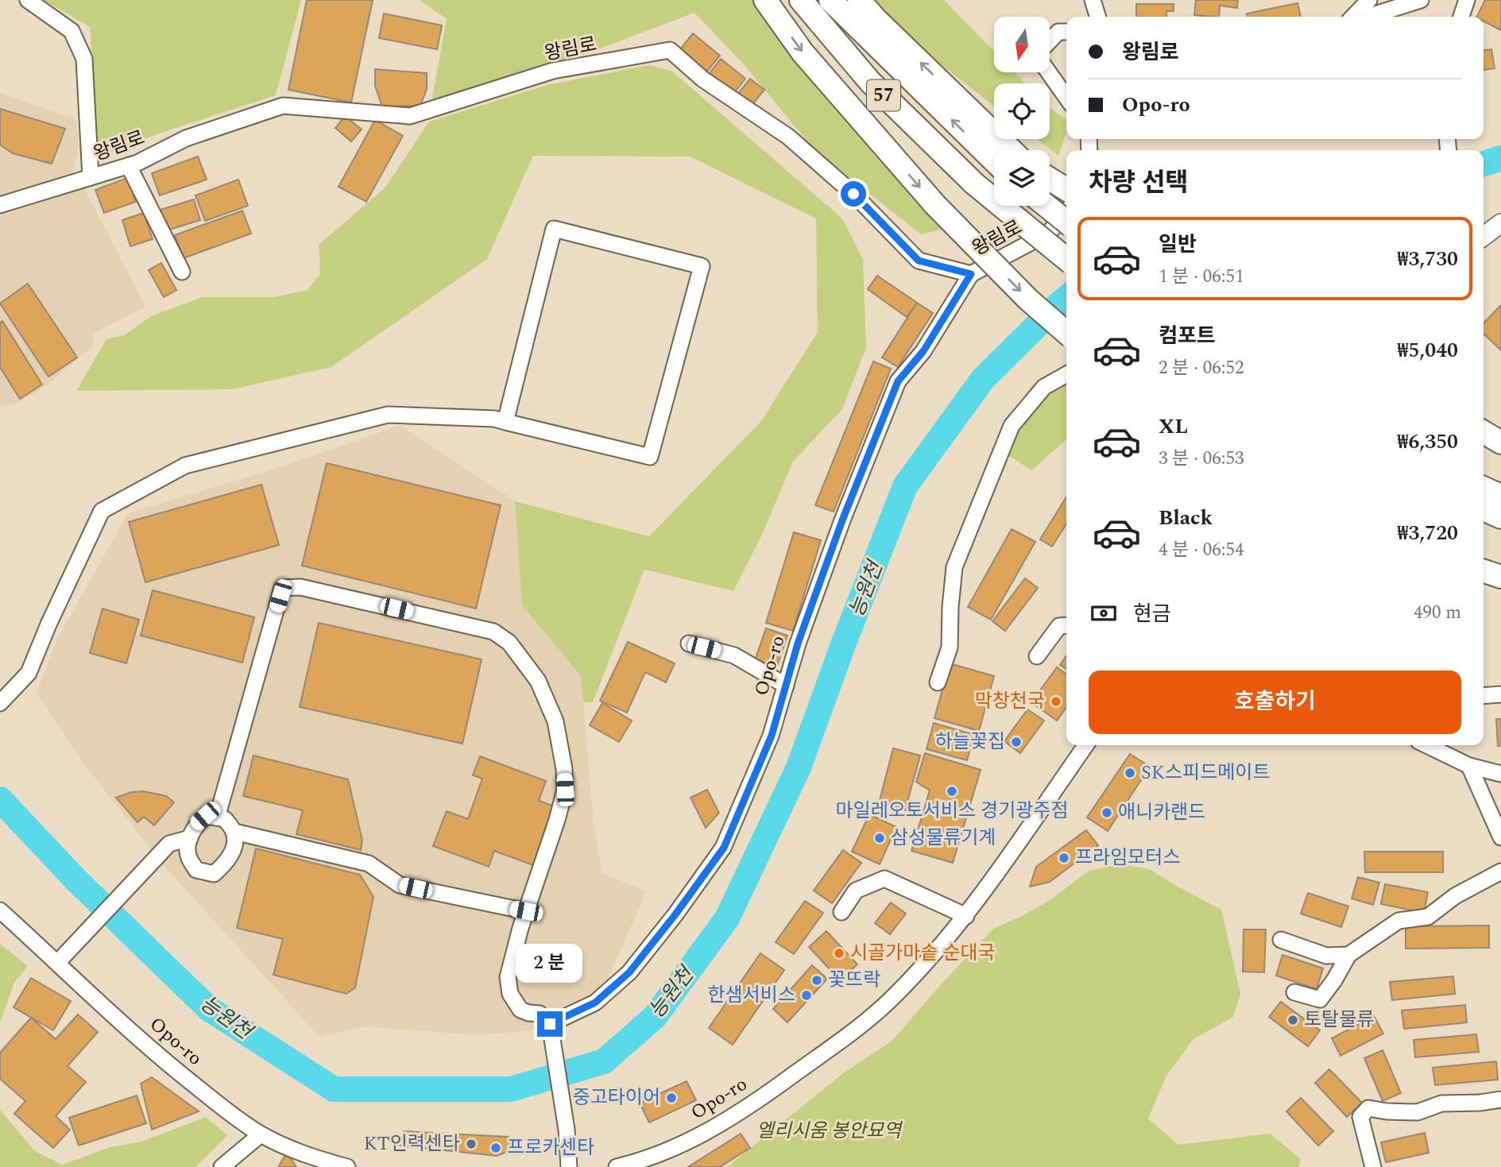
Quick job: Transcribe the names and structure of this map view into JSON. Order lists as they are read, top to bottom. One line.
{"streets":{"highway":["57"],"street":["왕림로","Opo-ro"]},"crossings":[["왕림로","Opo-ro"]],"water":["능원천"],"parks":["엘리시움 봉안묘역"],"places":["막창천국","하늘꽃집","SK스피드메이트","마일레오토서비스 경기광주점","애니카랜드","삼성물류기계","프라임모터스","시골가마솥 순대국","꽃뜨락","한샘서비스","토탈물류","중고타이어","KT인력센타","프로카센타"],"north":"bottom","page":{"banner":["왕림로","Opo-ro"],"heading":"차량 선택","list":[{"name":"일반","note":"1 분 · 06:51","value":"₩3,730"},{"name":"컴포트","note":"2 분 · 06:52","value":"₩5,040"},{"name":"XL","note":"3 분 · 06:53","value":"₩6,350"},{"name":"Black","note":"4 분 · 06:54","value":"₩3,720"}],"pay":["현금","490 m"],"buttons":"호출하기","bubble":"2 분"}}
